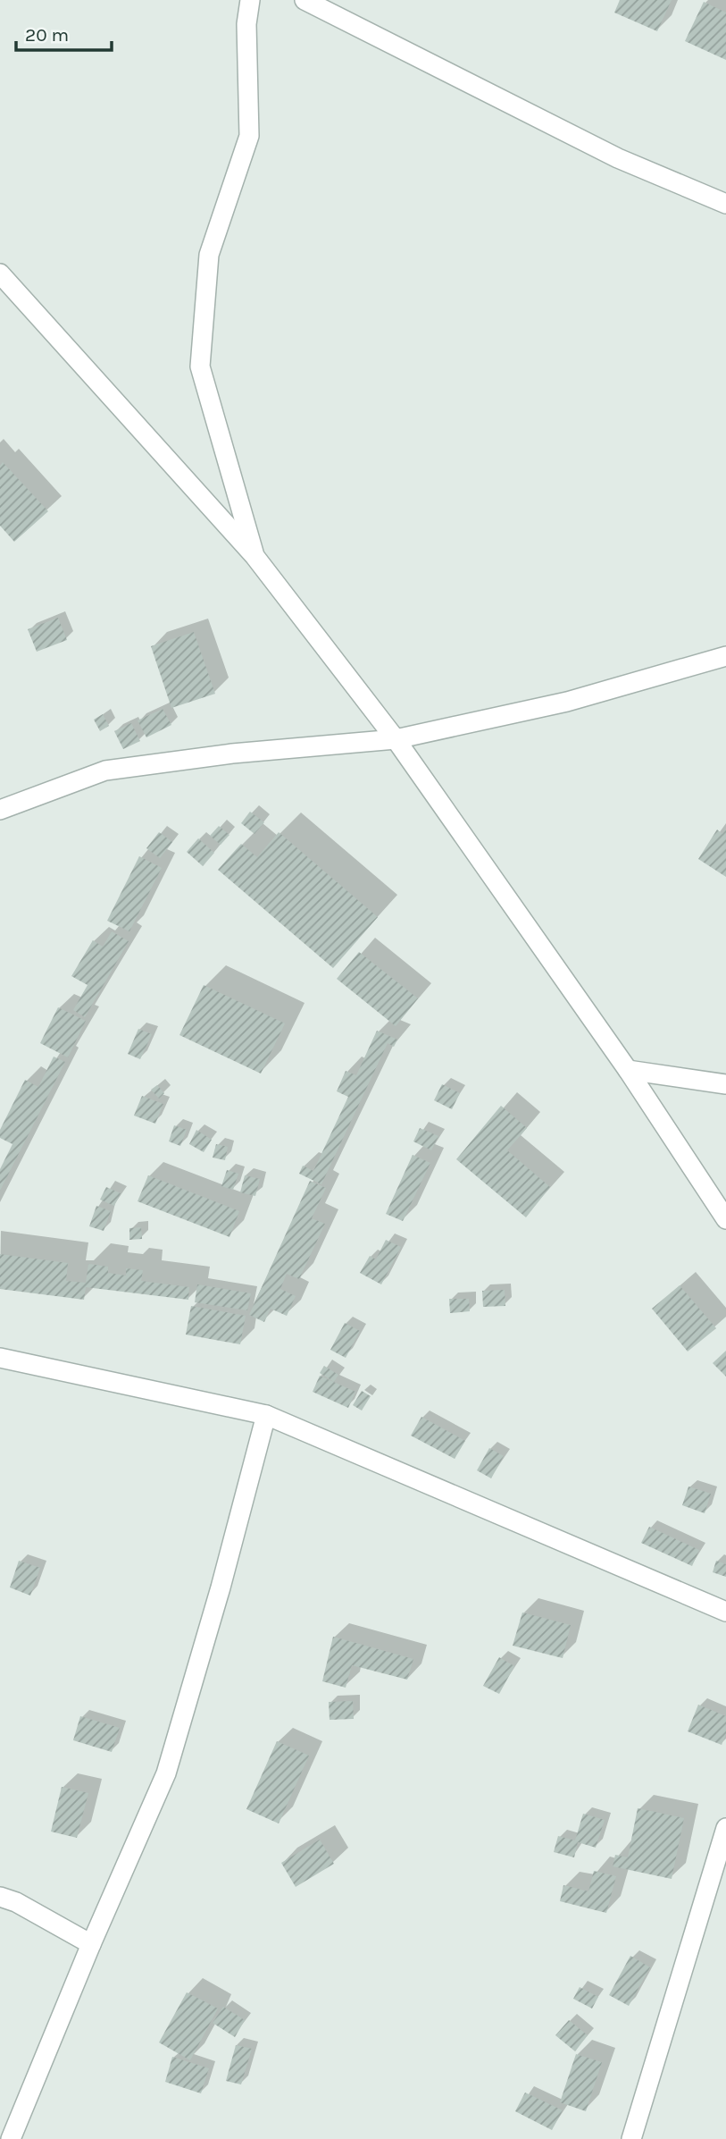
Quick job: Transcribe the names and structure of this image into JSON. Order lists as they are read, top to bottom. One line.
{"scale_bar":"20 m"}
